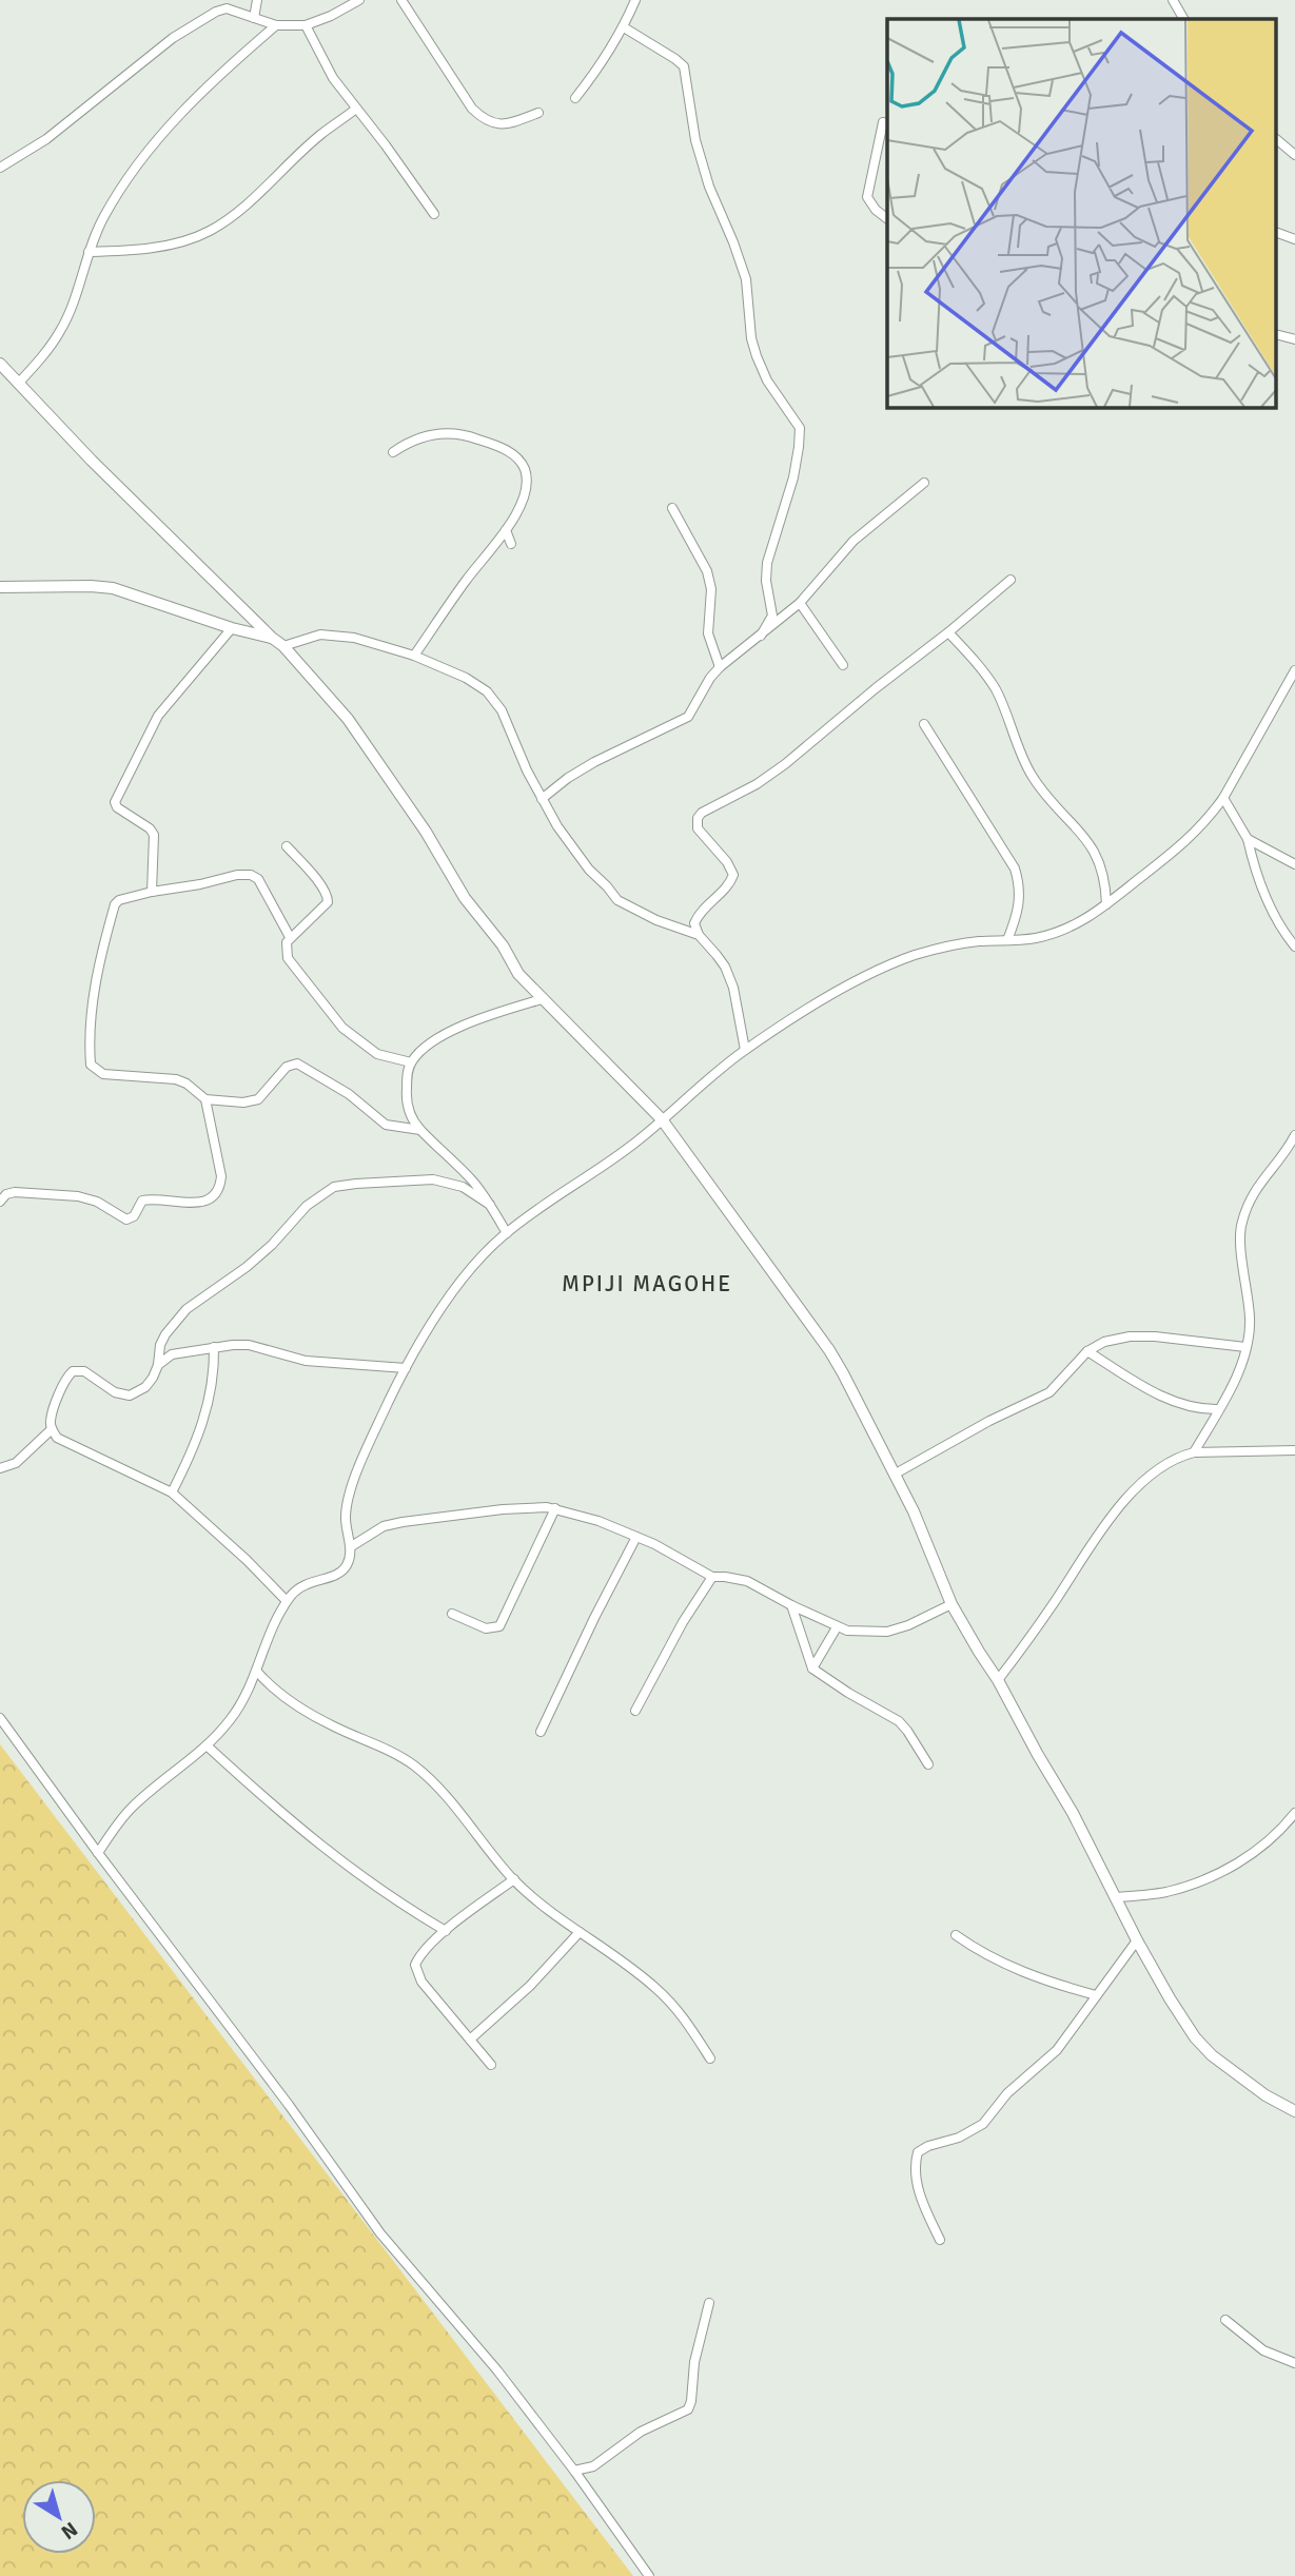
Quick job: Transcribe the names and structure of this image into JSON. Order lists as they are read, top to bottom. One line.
{"districts":["MPIJI MAGOHE"],"north":"bottom right"}
